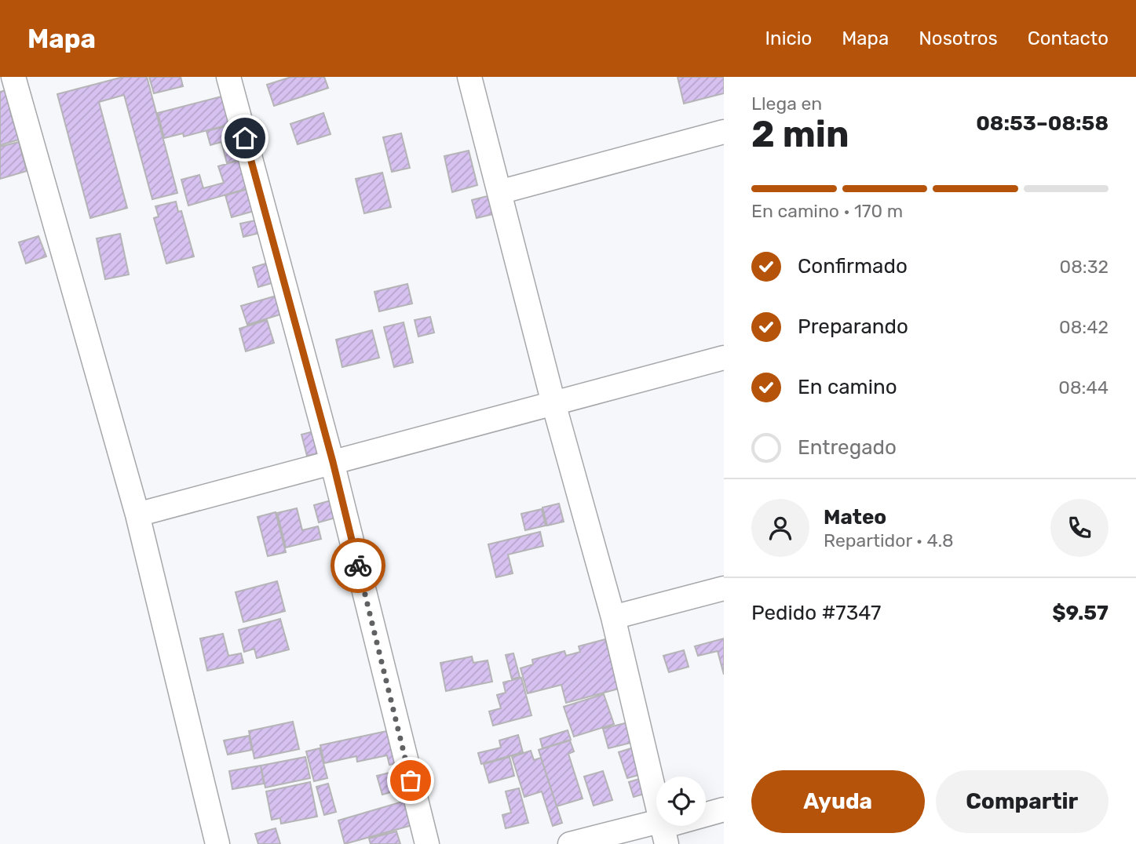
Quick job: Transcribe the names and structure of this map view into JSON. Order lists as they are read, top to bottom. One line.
{"page":{"header":"Mapa","nav":["Inicio","Mapa","Nosotros","Contacto"],"heading":["2 min","Llega en","08:53–08:58"],"panel":["Mateo","Repartidor · 4.8","Pedido #7347","$9.57"],"bar":"En camino · 170 m","list":[["Confirmado","08:32"],["Preparando","08:42"],["En camino","08:44"],"Entregado"],"buttons":["Ayuda","Compartir"]}}
